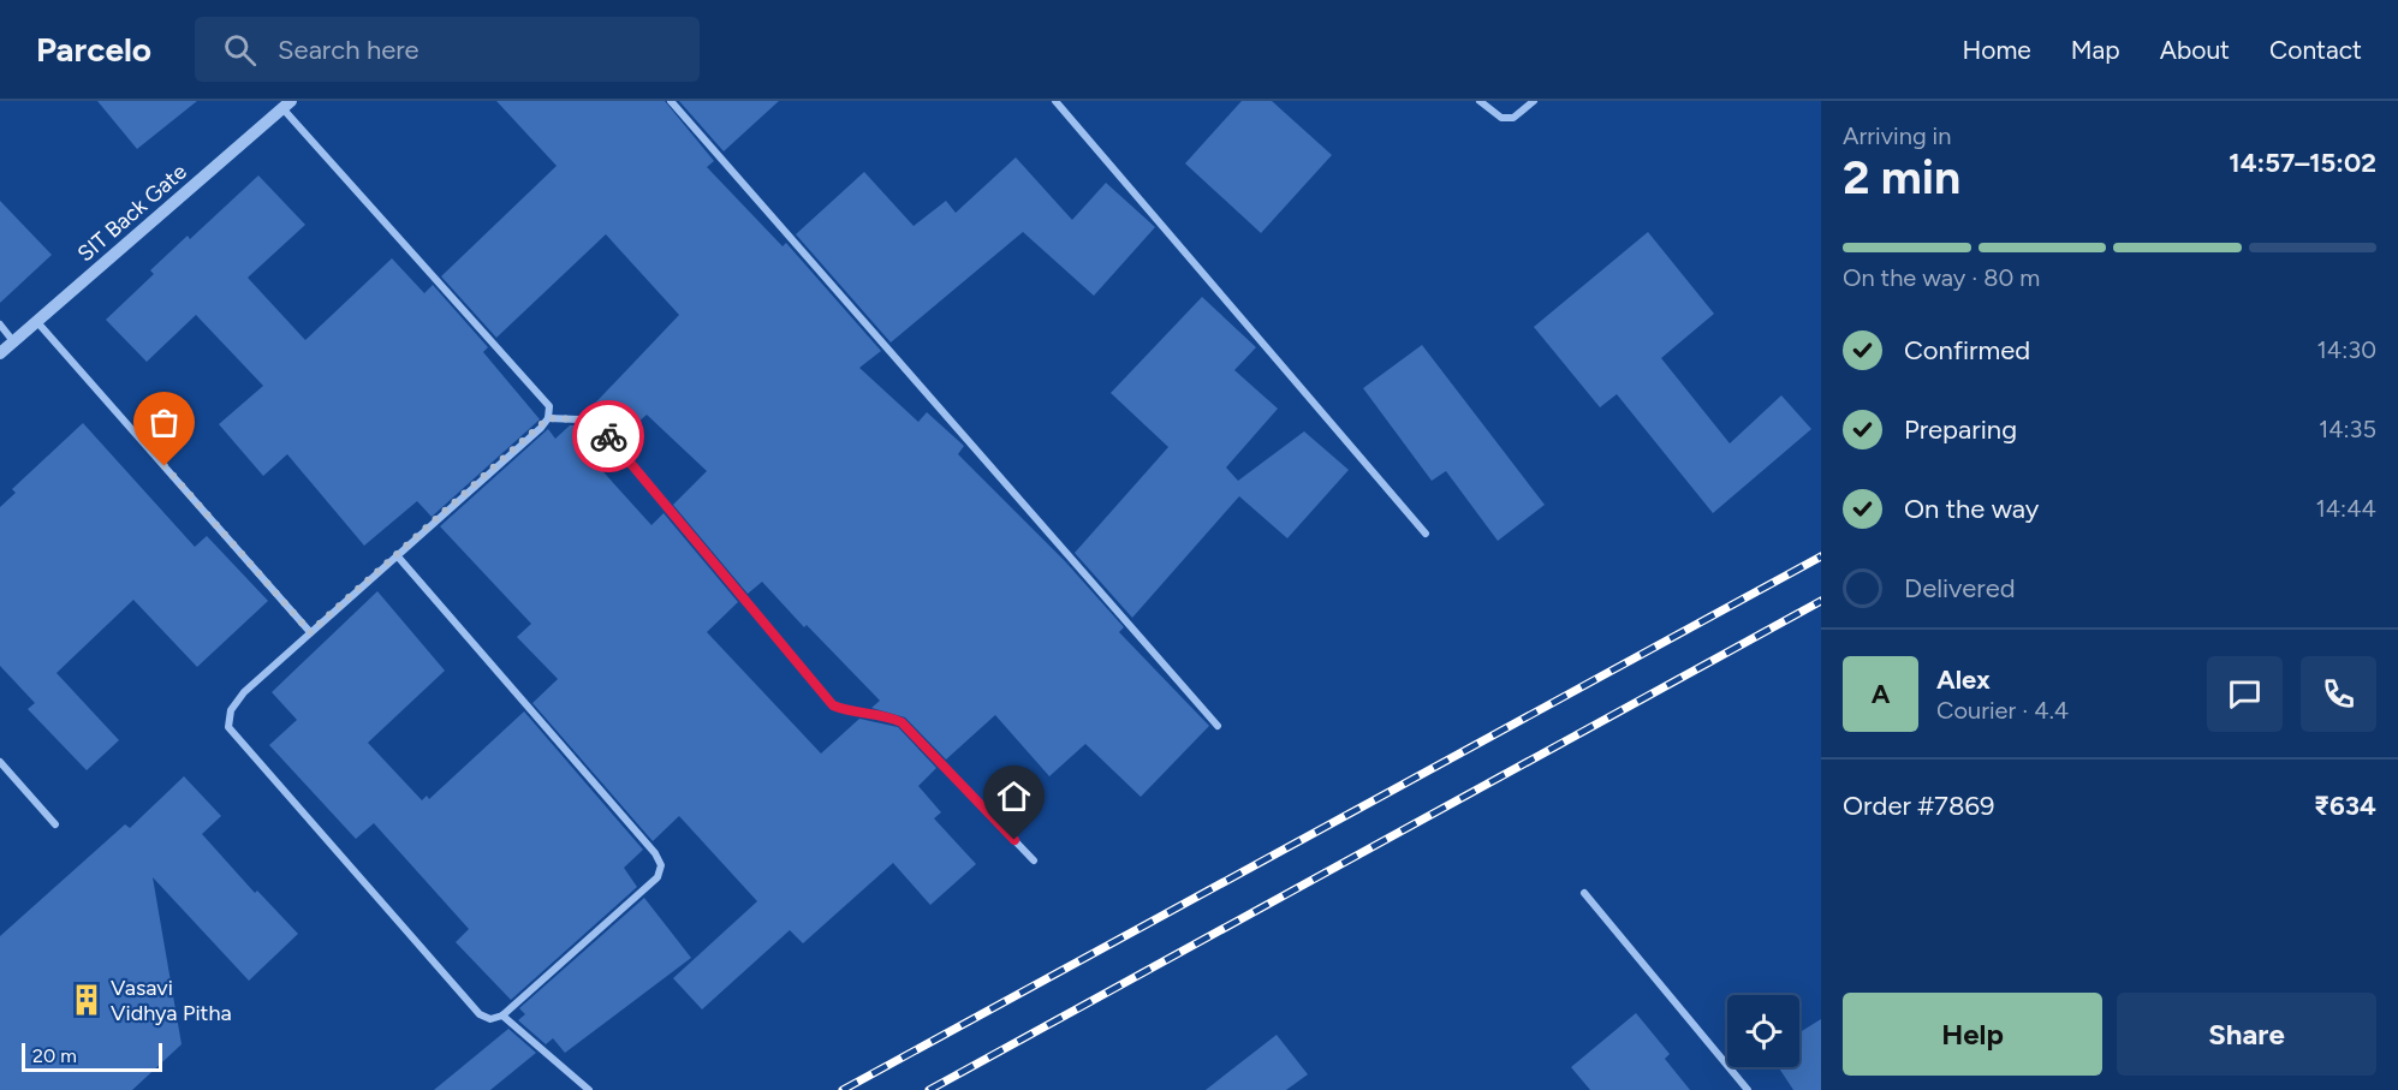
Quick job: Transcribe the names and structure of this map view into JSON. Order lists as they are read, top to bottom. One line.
{"streets":{"street":["SIT Back Gate"]},"places":{"building":["Vasavi Vidhya Pitha"]},"scale_bar":"20 m","page":{"header":"Parcelo","search":"Search here","nav":["Home","Map","About","Contact"],"heading":["2 min","Arriving in","14:57–15:02"],"panel":["Alex","Courier · 4.4","Order #7869","₹634"],"bar":"On the way · 80 m","list":[["Confirmed","14:30"],["Preparing","14:35"],["On the way","14:44"],"Delivered"],"round":"A","buttons":["Help","Share"],"scale":"20 m"}}
